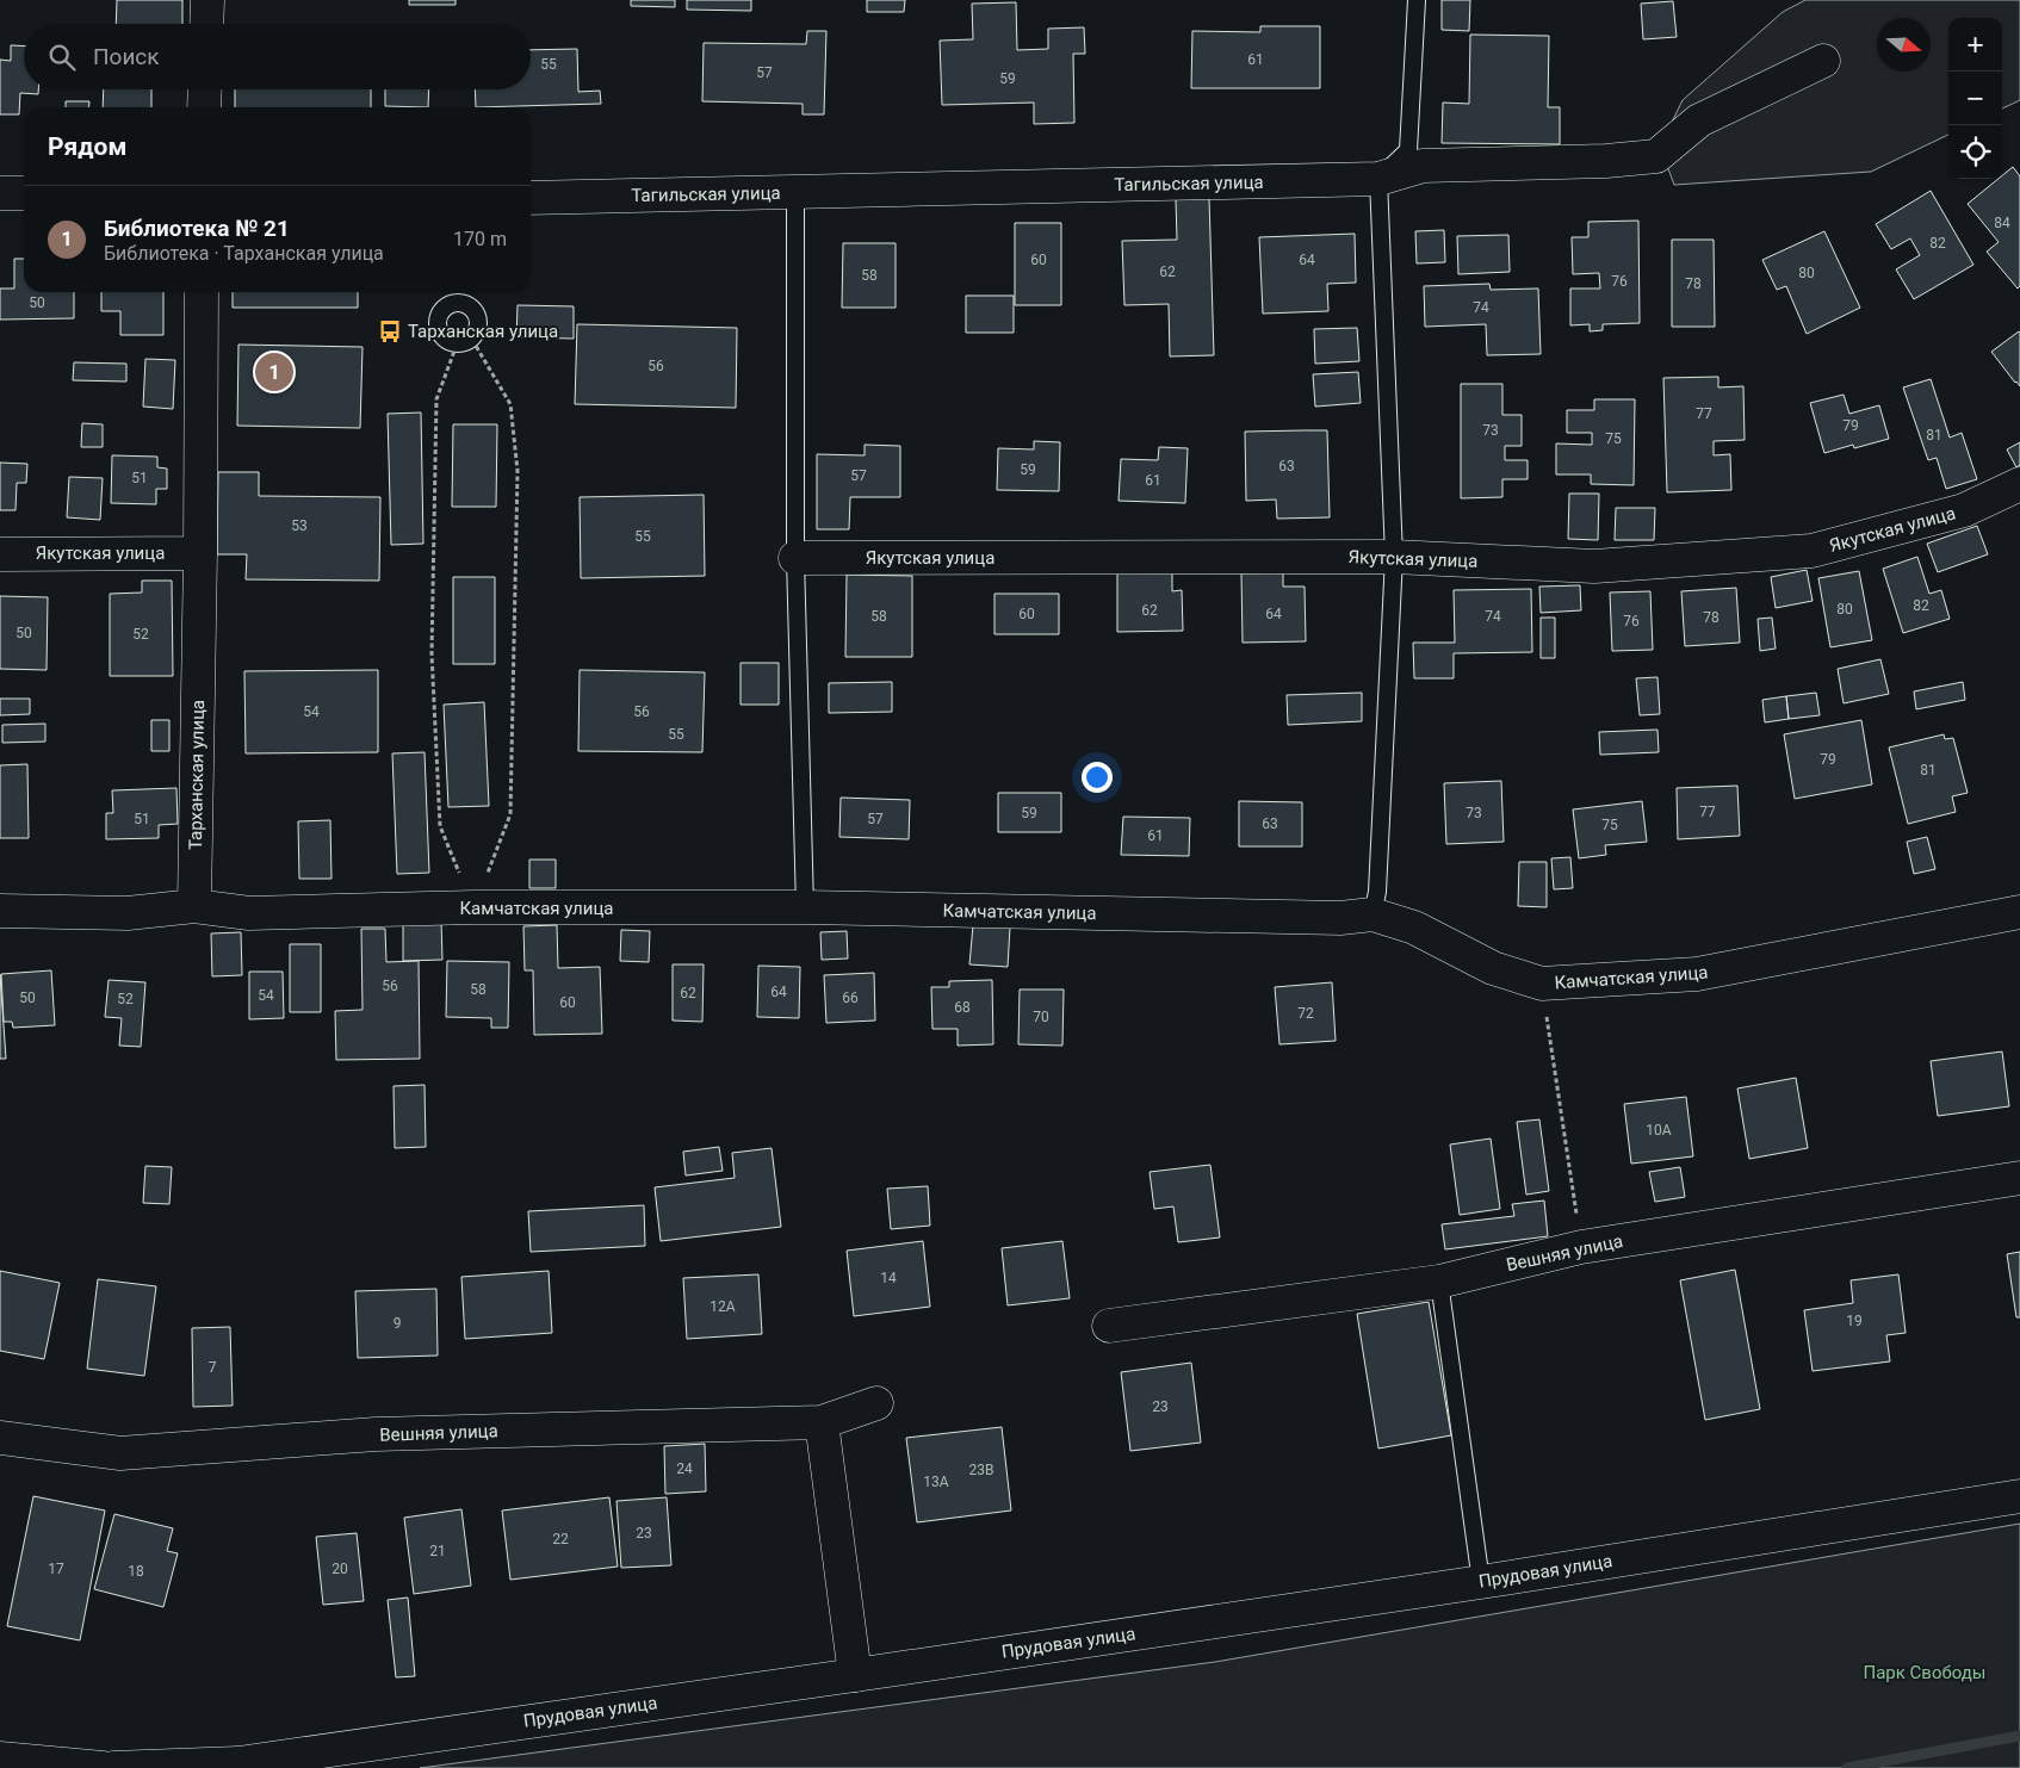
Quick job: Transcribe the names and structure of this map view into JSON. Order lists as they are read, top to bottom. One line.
{"streets":{"street":["Тагильская улица","Якутская улица","Тарханская улица","Камчатская улица","Вешняя улица","Прудовая улица"]},"crossings":[["Якутская улица","Тарханская улица"],["Тарханская улица","Камчатская улица"]],"parks":["Парк Свободы"],"places":{"bus stop":["Тарханская улица"]},"house_numbers":["61","55","57","59","84","82","60","64","62","80","58","76","78","50","74","56","77","79","73","81","75","63","59","57","51","61","53","55","82","80","62","60","64","58","74","78","76","50","52","54","56","55","79","81","77","59","73","51","57","63","75","61","56","58","64","62","54","50","66","52","60","68","72","70","10А","14","12А","19","9","7","23","24","23В","13А","23","22","21","17","20","18"],"north":"right","page":{"map_buttons":["+","−"],"search":"Поиск","heading":"Рядом","list":[{"mark":"1","name":"Библиотека № 21","note":"Библиотека · Тарханская улица","value":"170 m"}],"pins":"1"}}
